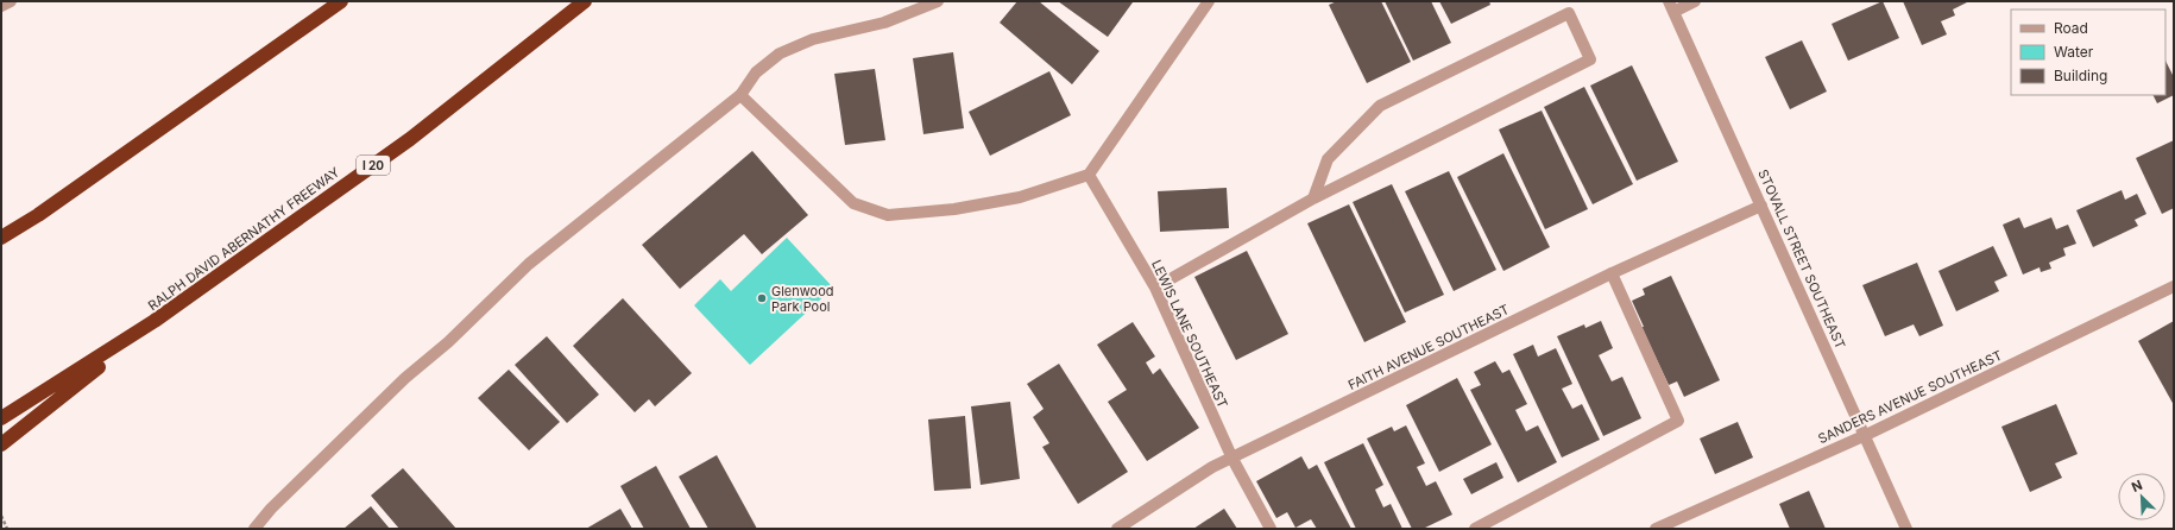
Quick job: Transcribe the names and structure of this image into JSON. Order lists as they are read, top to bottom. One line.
{"streets":{"highway":["I 20","RALPH DAVID ABERNATHY FREEWAY"],"street":["STOVALL STREET SOUTHEAST","LEWIS LANE SOUTHEAST","FAITH AVENUE SOUTHEAST","SANDERS AVENUE SOUTHEAST"]},"crossings":[["STOVALL STREET SOUTHEAST","FAITH AVENUE SOUTHEAST"],["STOVALL STREET SOUTHEAST","SANDERS AVENUE SOUTHEAST"],["LEWIS LANE SOUTHEAST","FAITH AVENUE SOUTHEAST"]],"places":["Glenwood Park Pool"],"legend":["Road","Water","Building"],"north":"top left"}
